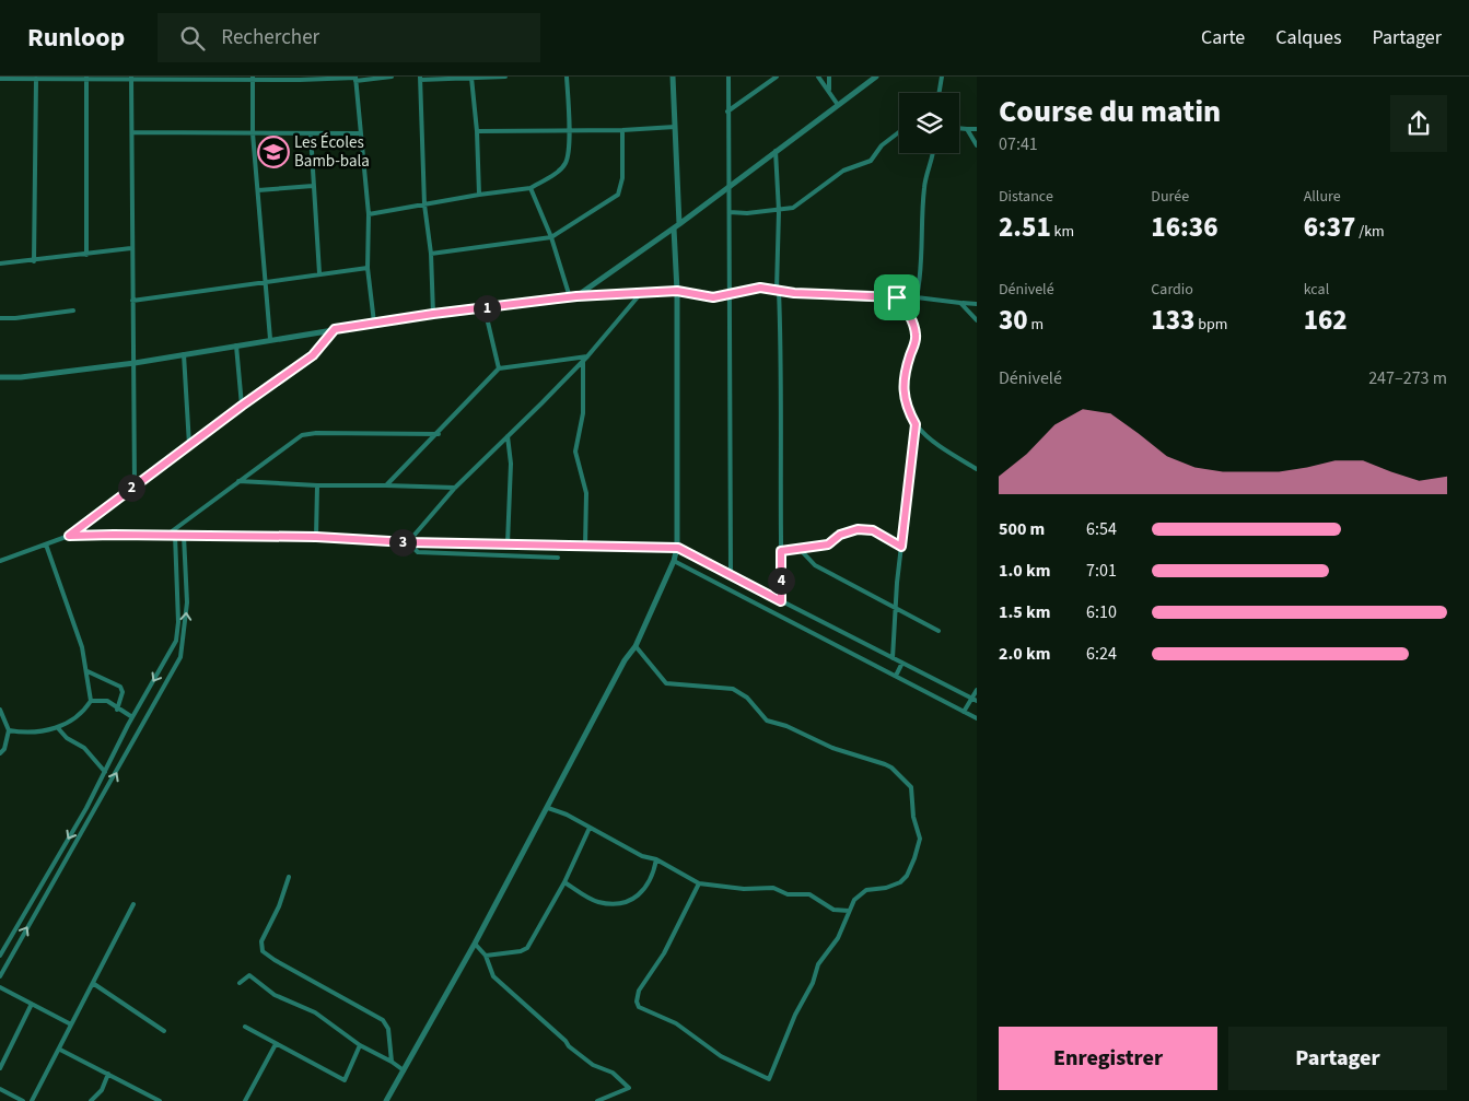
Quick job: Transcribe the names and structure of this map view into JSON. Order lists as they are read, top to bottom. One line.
{"places":{"school or university":["Les Écoles Bamb-bala"]},"page":{"header":"Runloop","search":"Rechercher","nav":["Carte","Calques","Partager"],"heading":["Course du matin","07:41"],"stats":[["Distance","2.51 km"],["Durée","16:36"],["Allure","6:37 /km"],["Dénivelé","30 m"],["Cardio","133 bpm"],["kcal","162"]],"pins":["1","2","3","4"],"chart":["Dénivelé","247–273 m"],"list":[{"name":"500 m","note":"6:54"},{"name":"1.0 km","note":"7:01"},{"name":"1.5 km","note":"6:10"},{"name":"2.0 km","note":"6:24"}],"buttons":["Enregistrer","Partager"]}}
